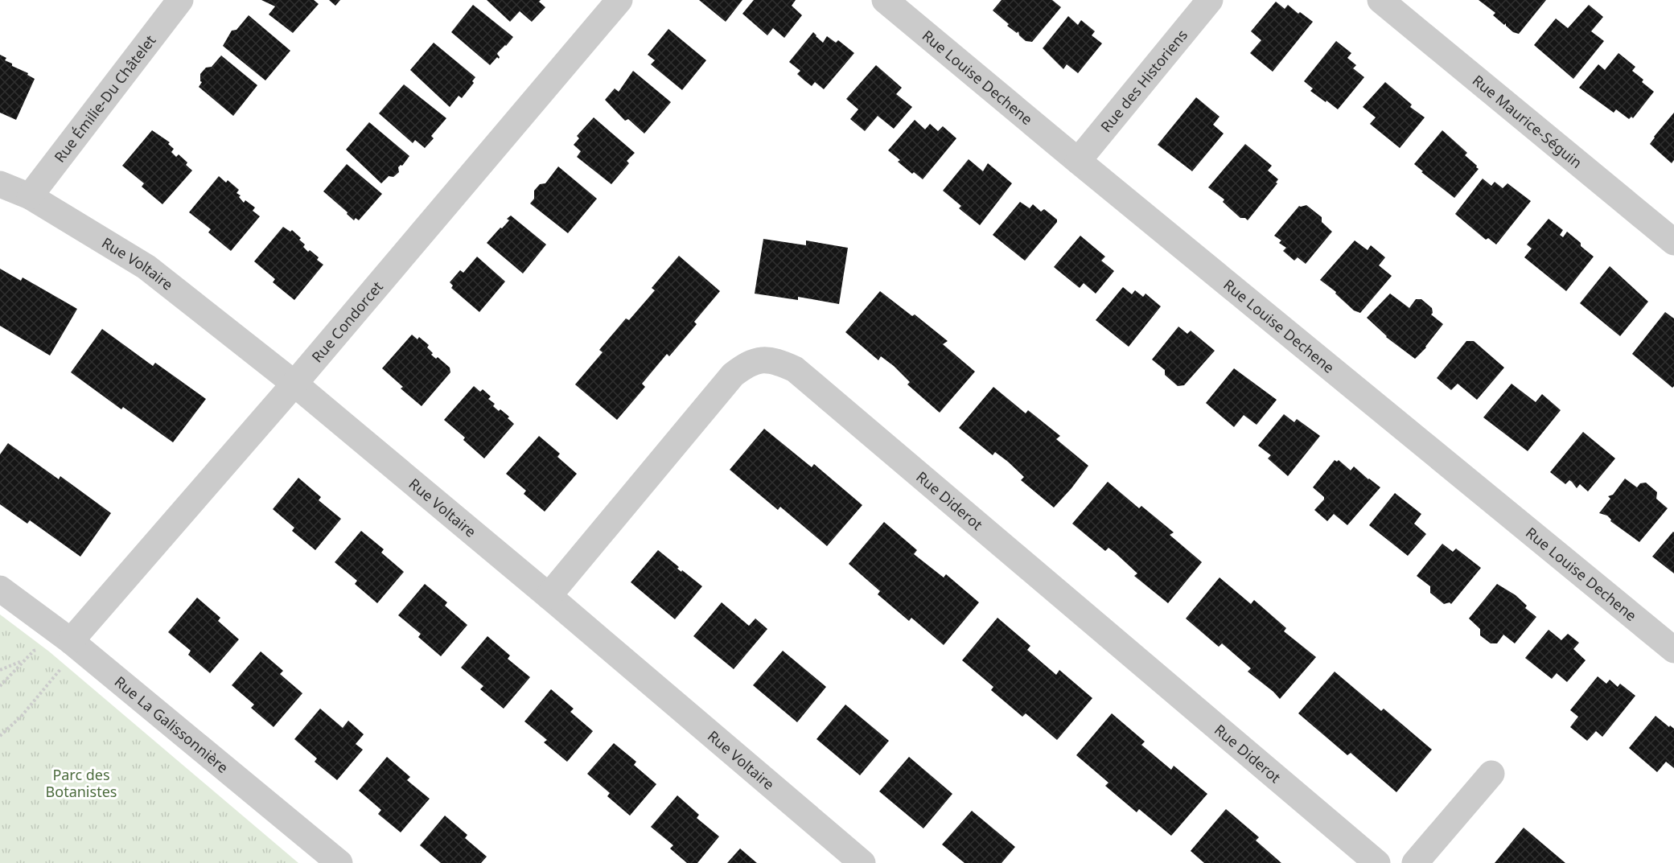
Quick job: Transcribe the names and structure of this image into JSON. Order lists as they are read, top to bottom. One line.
{"streets":{"street":["Rue Louise Dechene","Rue des Historiens","Rue Émilie-Du Châtelet","Rue Maurice-Séguin","Rue Voltaire","Rue Condorcet","Rue Diderot","Rue La Galissonnière"]},"crossings":[["Rue Louise Dechene","Rue des Historiens"],["Rue Émilie-Du Châtelet","Rue Voltaire"],["Rue Voltaire","Rue Condorcet"],["Rue Voltaire","Rue Diderot"],["Rue Condorcet","Rue La Galissonnière"]],"parks":["Parc des Botanistes"]}
